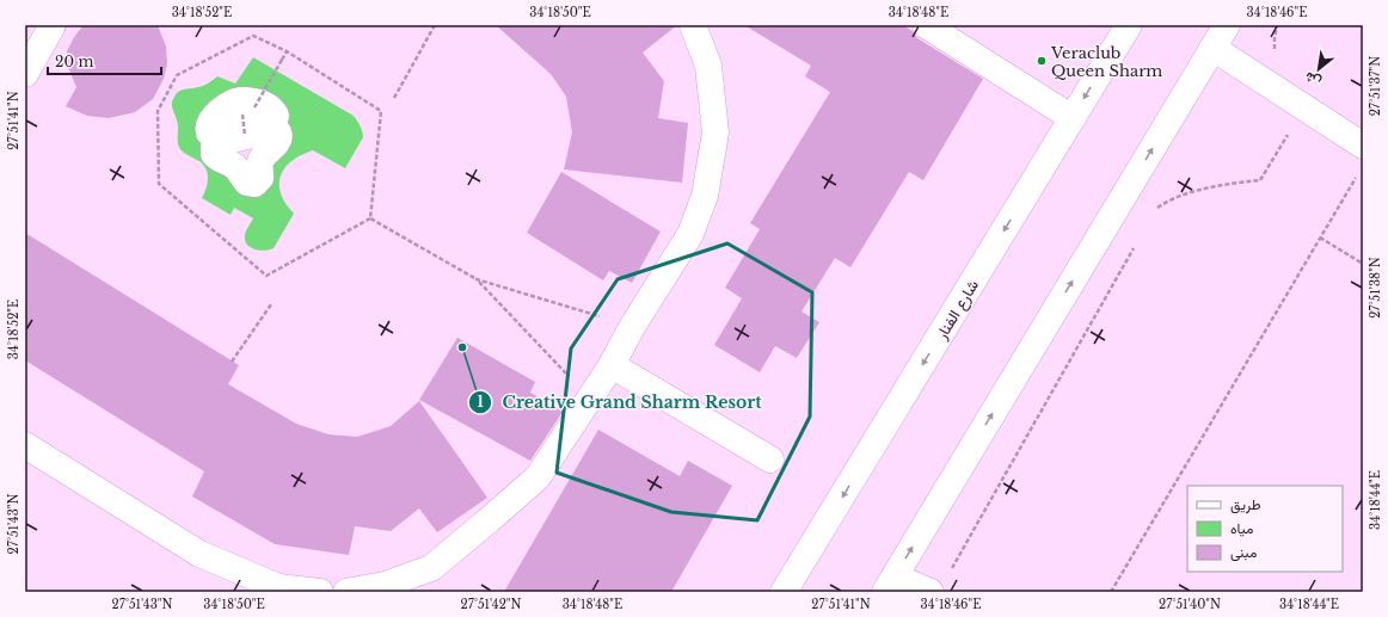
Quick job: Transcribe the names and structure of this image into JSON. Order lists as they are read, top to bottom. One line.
{"streets":{"main road":["شارع الفنار"]},"places":["Veraclub Queen Sharm","Creative Grand Sharm Resort"],"legend":["طريق","مياه","مبنى"],"scale_bar":"20 m","north":"bottom left","coordinates":["34°18'52\"E","34°18'50\"E","34°18'48\"E","34°18'46\"E","27°51'37\"N","27°51'41\"N","27°51'38\"N","34°18'44\"E","27°51'43\"N","27°51'42\"N","27°51'40\"N"]}
